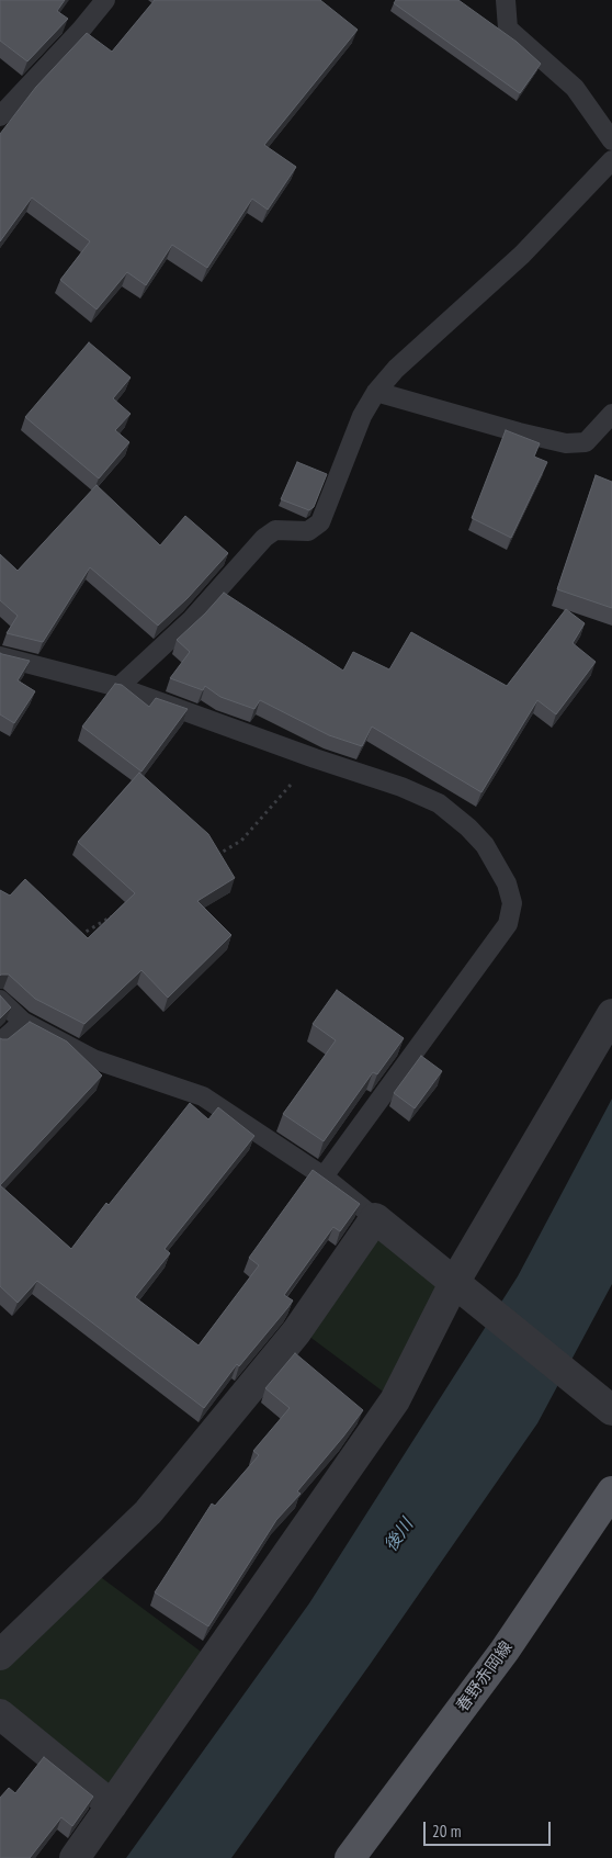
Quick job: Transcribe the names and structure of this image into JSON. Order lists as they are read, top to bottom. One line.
{"streets":{"main road":["春野赤岡線"]},"water":["後川"],"scale_bar":"20 m"}
